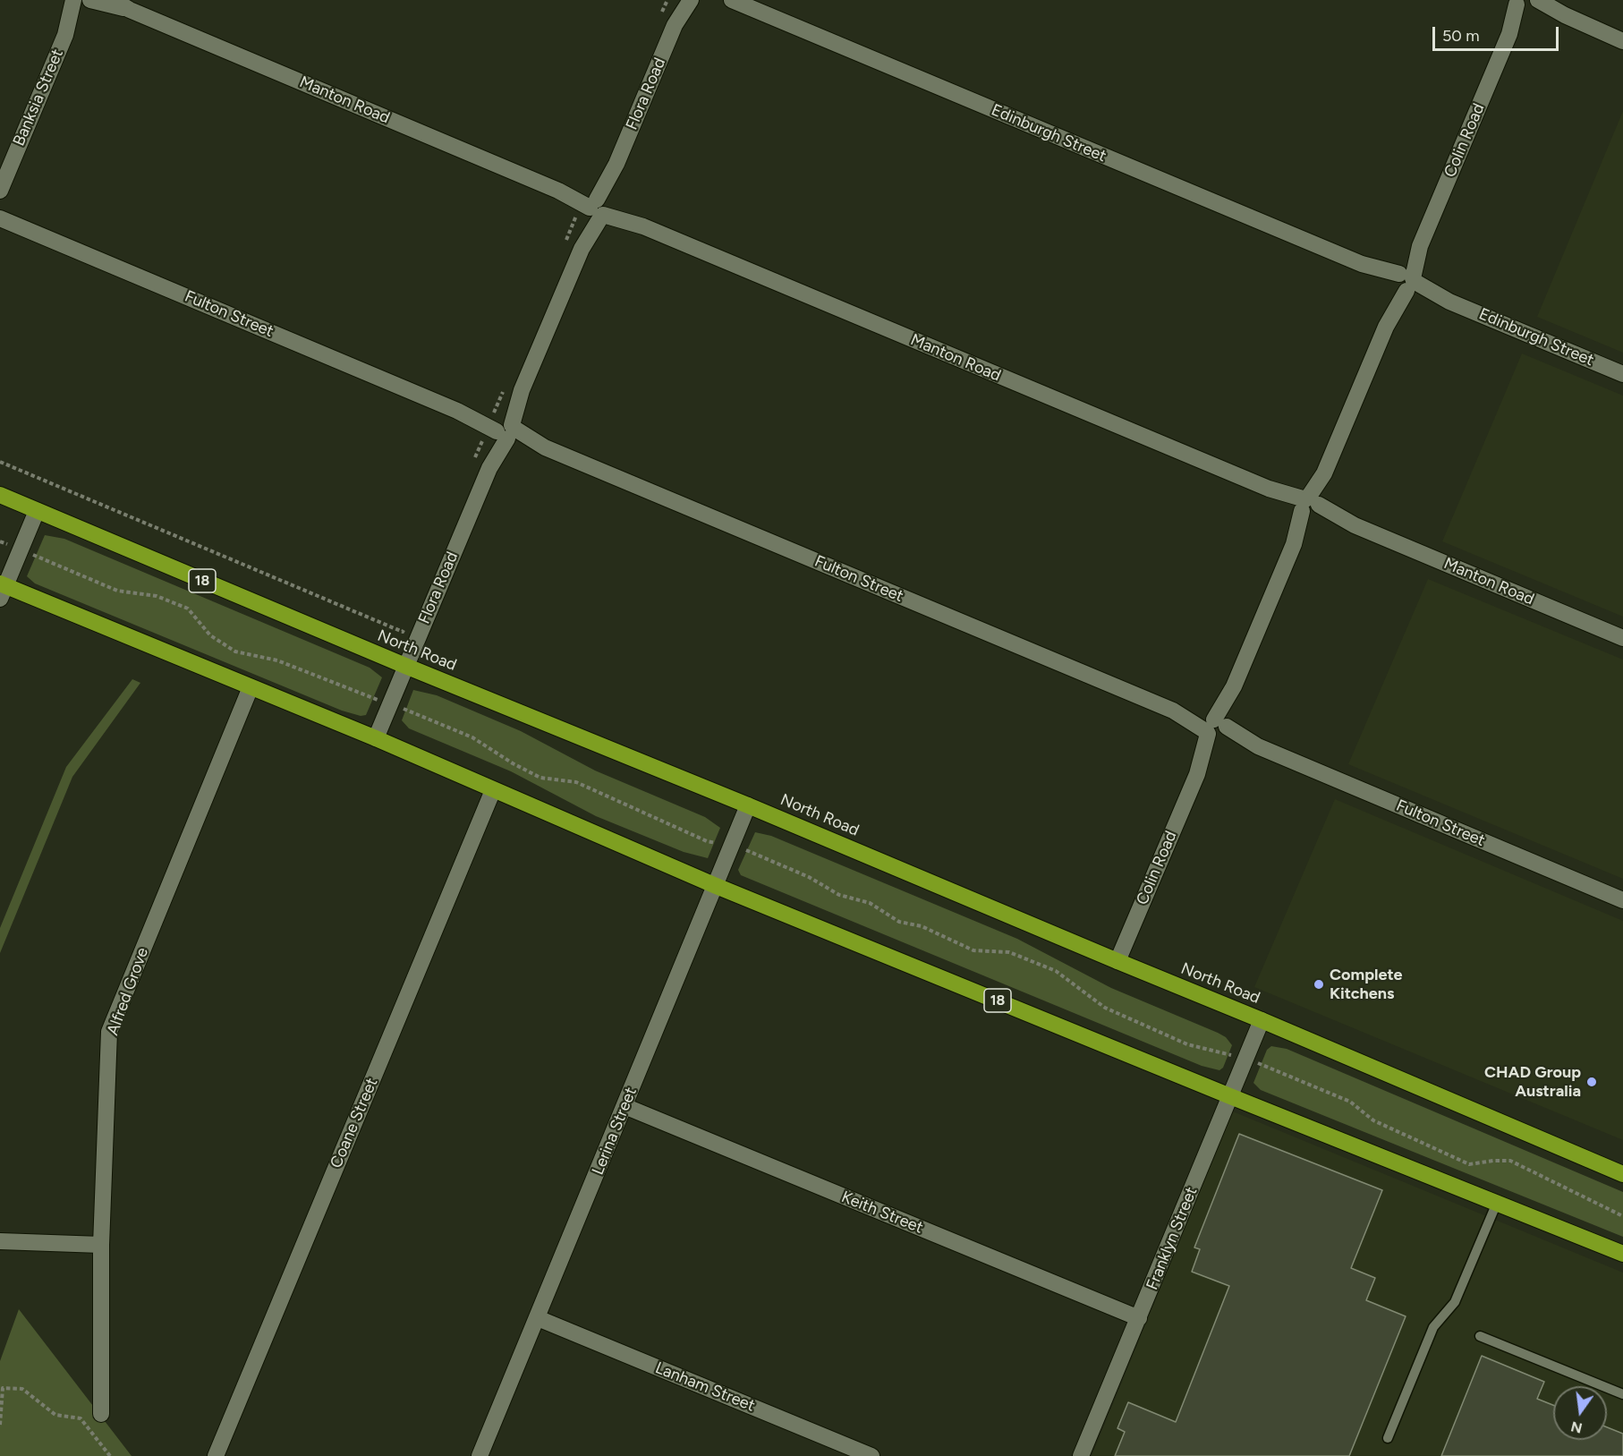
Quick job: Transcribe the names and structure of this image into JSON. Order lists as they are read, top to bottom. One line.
{"streets":{"highway":["18","North Road"],"street":["Flora Road","Banksia Street","Manton Road","Edinburgh Street","Colin Road","Fulton Street","Alfred Grove","Coane Street","Lerina Street","Keith Street","Franklyn Street","Lanham Street"]},"crossings":[["Flora Road","Manton Road"],["Flora Road","Fulton Street"],["Flora Road","18"],["Flora Road","North Road"],["Banksia Street","Manton Road"],["Manton Road","Colin Road"],["Edinburgh Street","Colin Road"],["Colin Road","Fulton Street"],["Colin Road","North Road"],["18","Alfred Grove"],["18","Coane Street"],["18","Lerina Street"],["18","Franklyn Street"],["North Road","Lerina Street"],["North Road","Franklyn Street"],["Lerina Street","Keith Street"],["Lerina Street","Lanham Street"],["Keith Street","Franklyn Street"]],"places":["Complete Kitchens","CHAD Group Australia"],"scale_bar":"50 m","north":"bottom"}
